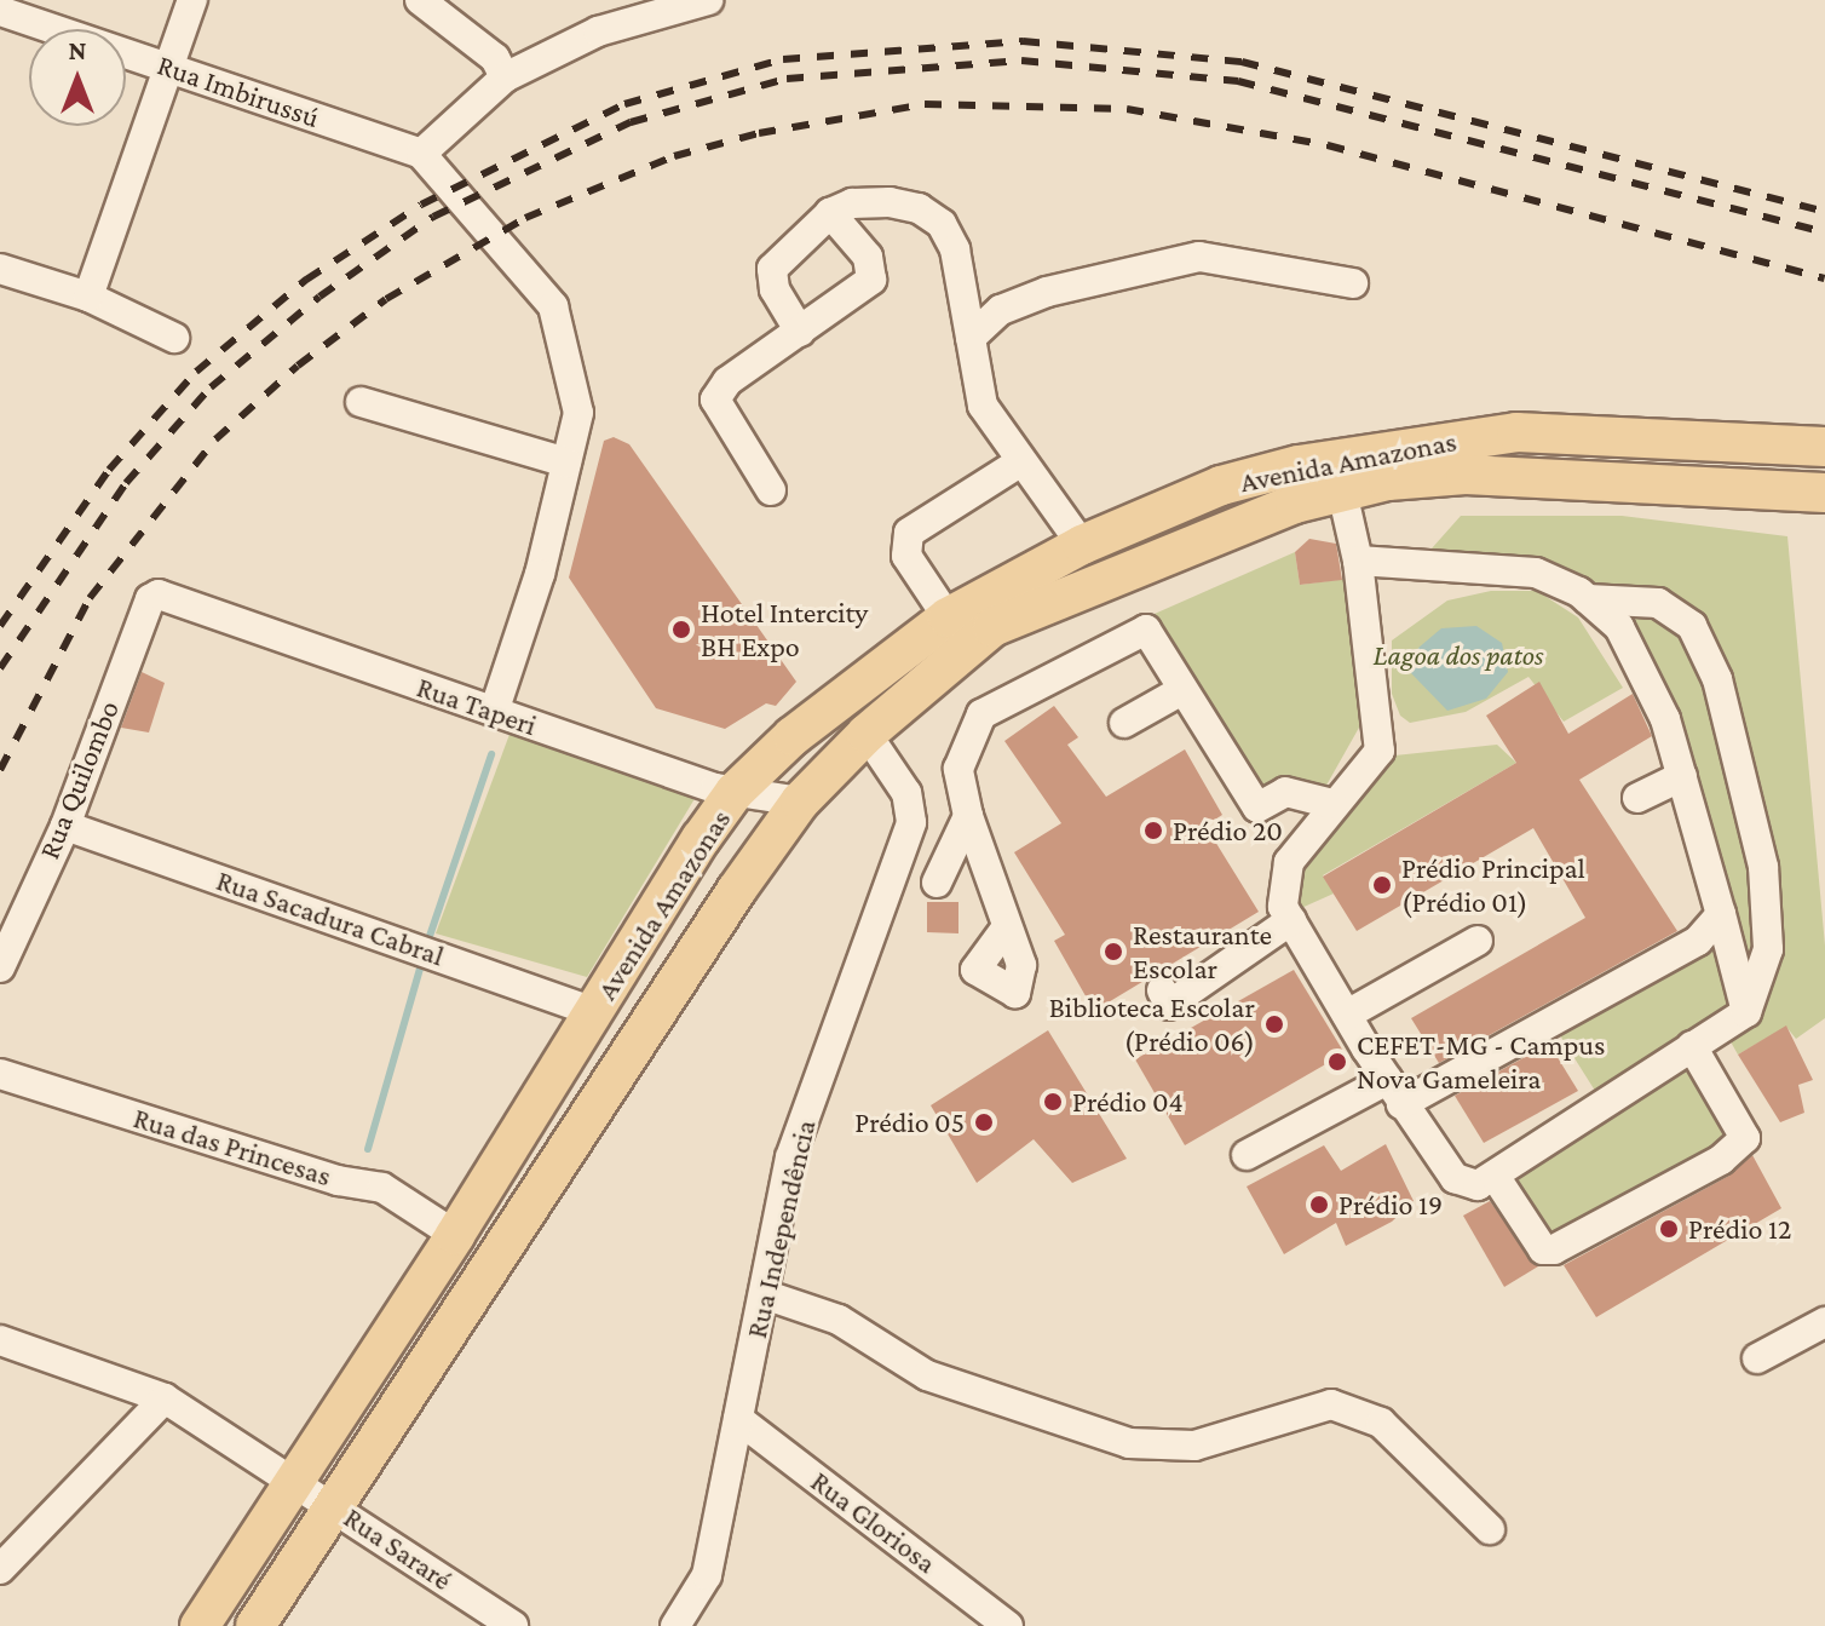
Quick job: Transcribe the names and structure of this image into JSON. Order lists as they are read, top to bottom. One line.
{"streets":{"main road":["Avenida Amazonas"],"street":["Rua Imbirussú","Rua Taperi","Rua Quilombo","Rua Sacadura Cabral","Rua das Princesas","Rua Independência","Rua Gloriosa","Rua Sararé"]},"crossings":[["Avenida Amazonas","Rua Taperi"],["Avenida Amazonas","Rua Sacadura Cabral"],["Avenida Amazonas","Rua das Princesas"],["Avenida Amazonas","Rua Sararé"],["Rua Taperi","Rua Quilombo"],["Rua Quilombo","Rua Sacadura Cabral"],["Rua Independência","Rua Gloriosa"]],"parks":["Lagoa dos patos"],"places":["Hotel Intercity BH Expo","Prédio 20","Prédio Principal (Prédio 01)","Restaurante Escolar","Biblioteca Escolar (Prédio 06)","CEFET-MG - Campus Nova Gameleira","Prédio 04","Prédio 05","Prédio 19","Prédio 12"],"north":"top"}
